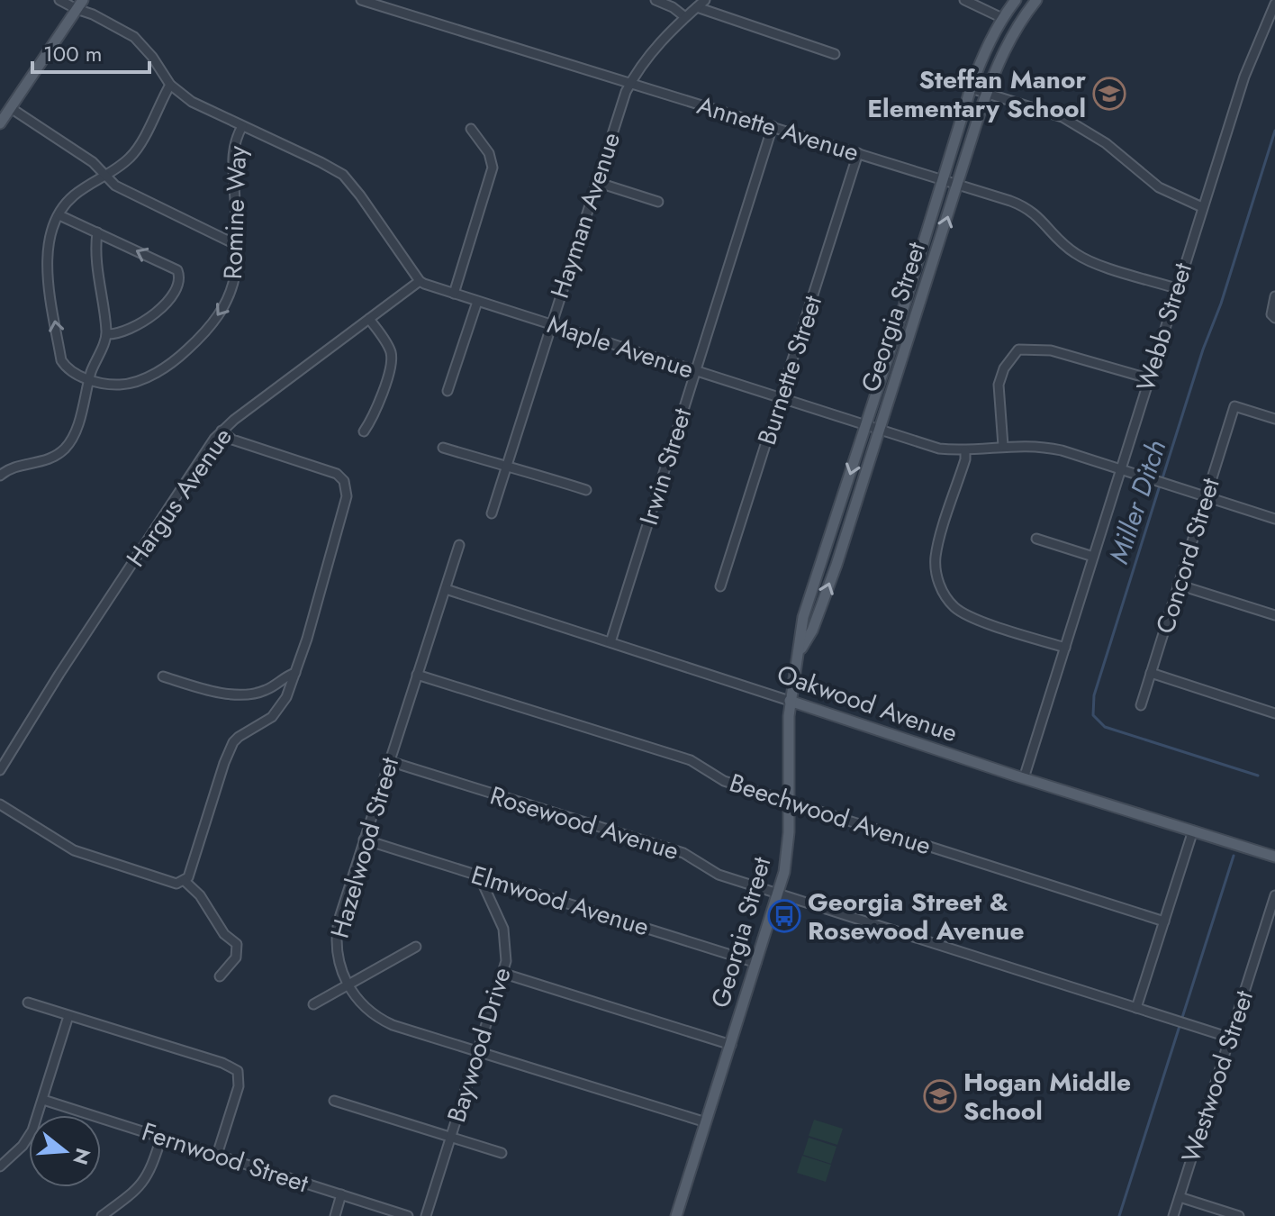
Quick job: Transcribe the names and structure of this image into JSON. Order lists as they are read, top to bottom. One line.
{"streets":{"main road":["Georgia Street","Oakwood Avenue"],"street":["Annette Avenue","Romine Way","Hayman Avenue","Webb Street","Maple Avenue","Burnette Street","Irwin Street","Hargus Avenue","Concord Street","Beechwood Avenue","Rosewood Avenue","Hazelwood Street","Elmwood Avenue","Baywood Drive","Westwood Street","Fernwood Street"]},"crossings":[["Annette Avenue","Hayman Avenue"],["Annette Avenue","Georgia Street"],["Annette Avenue","Webb Street"],["Annette Avenue","Burnette Street"],["Annette Avenue","Irwin Street"],["Hayman Avenue","Maple Avenue"],["Georgia Street","Maple Avenue"],["Georgia Street","Oakwood Avenue"],["Georgia Street","Beechwood Avenue"],["Georgia Street","Rosewood Avenue"],["Georgia Street","Hazelwood Street"],["Georgia Street","Elmwood Avenue"],["Webb Street","Maple Avenue"],["Webb Street","Oakwood Avenue"],["Maple Avenue","Burnette Street"],["Maple Avenue","Irwin Street"],["Maple Avenue","Hargus Avenue"],["Maple Avenue","Concord Street"],["Irwin Street","Oakwood Avenue"],["Oakwood Avenue","Hazelwood Street"],["Beechwood Avenue","Hazelwood Street"],["Rosewood Avenue","Hazelwood Street"],["Rosewood Avenue","Westwood Street"],["Hazelwood Street","Elmwood Avenue"],["Hazelwood Street","Baywood Drive"],["Elmwood Avenue","Baywood Drive"]],"one_way":["Romine Way"],"water":["Miller Ditch"],"places":{"school or university":["Steffan Manor Elementary School","Hogan Middle School"],"bus stop":["Georgia Street & Rosewood Avenue"]},"scale_bar":"100 m","north":"right"}
